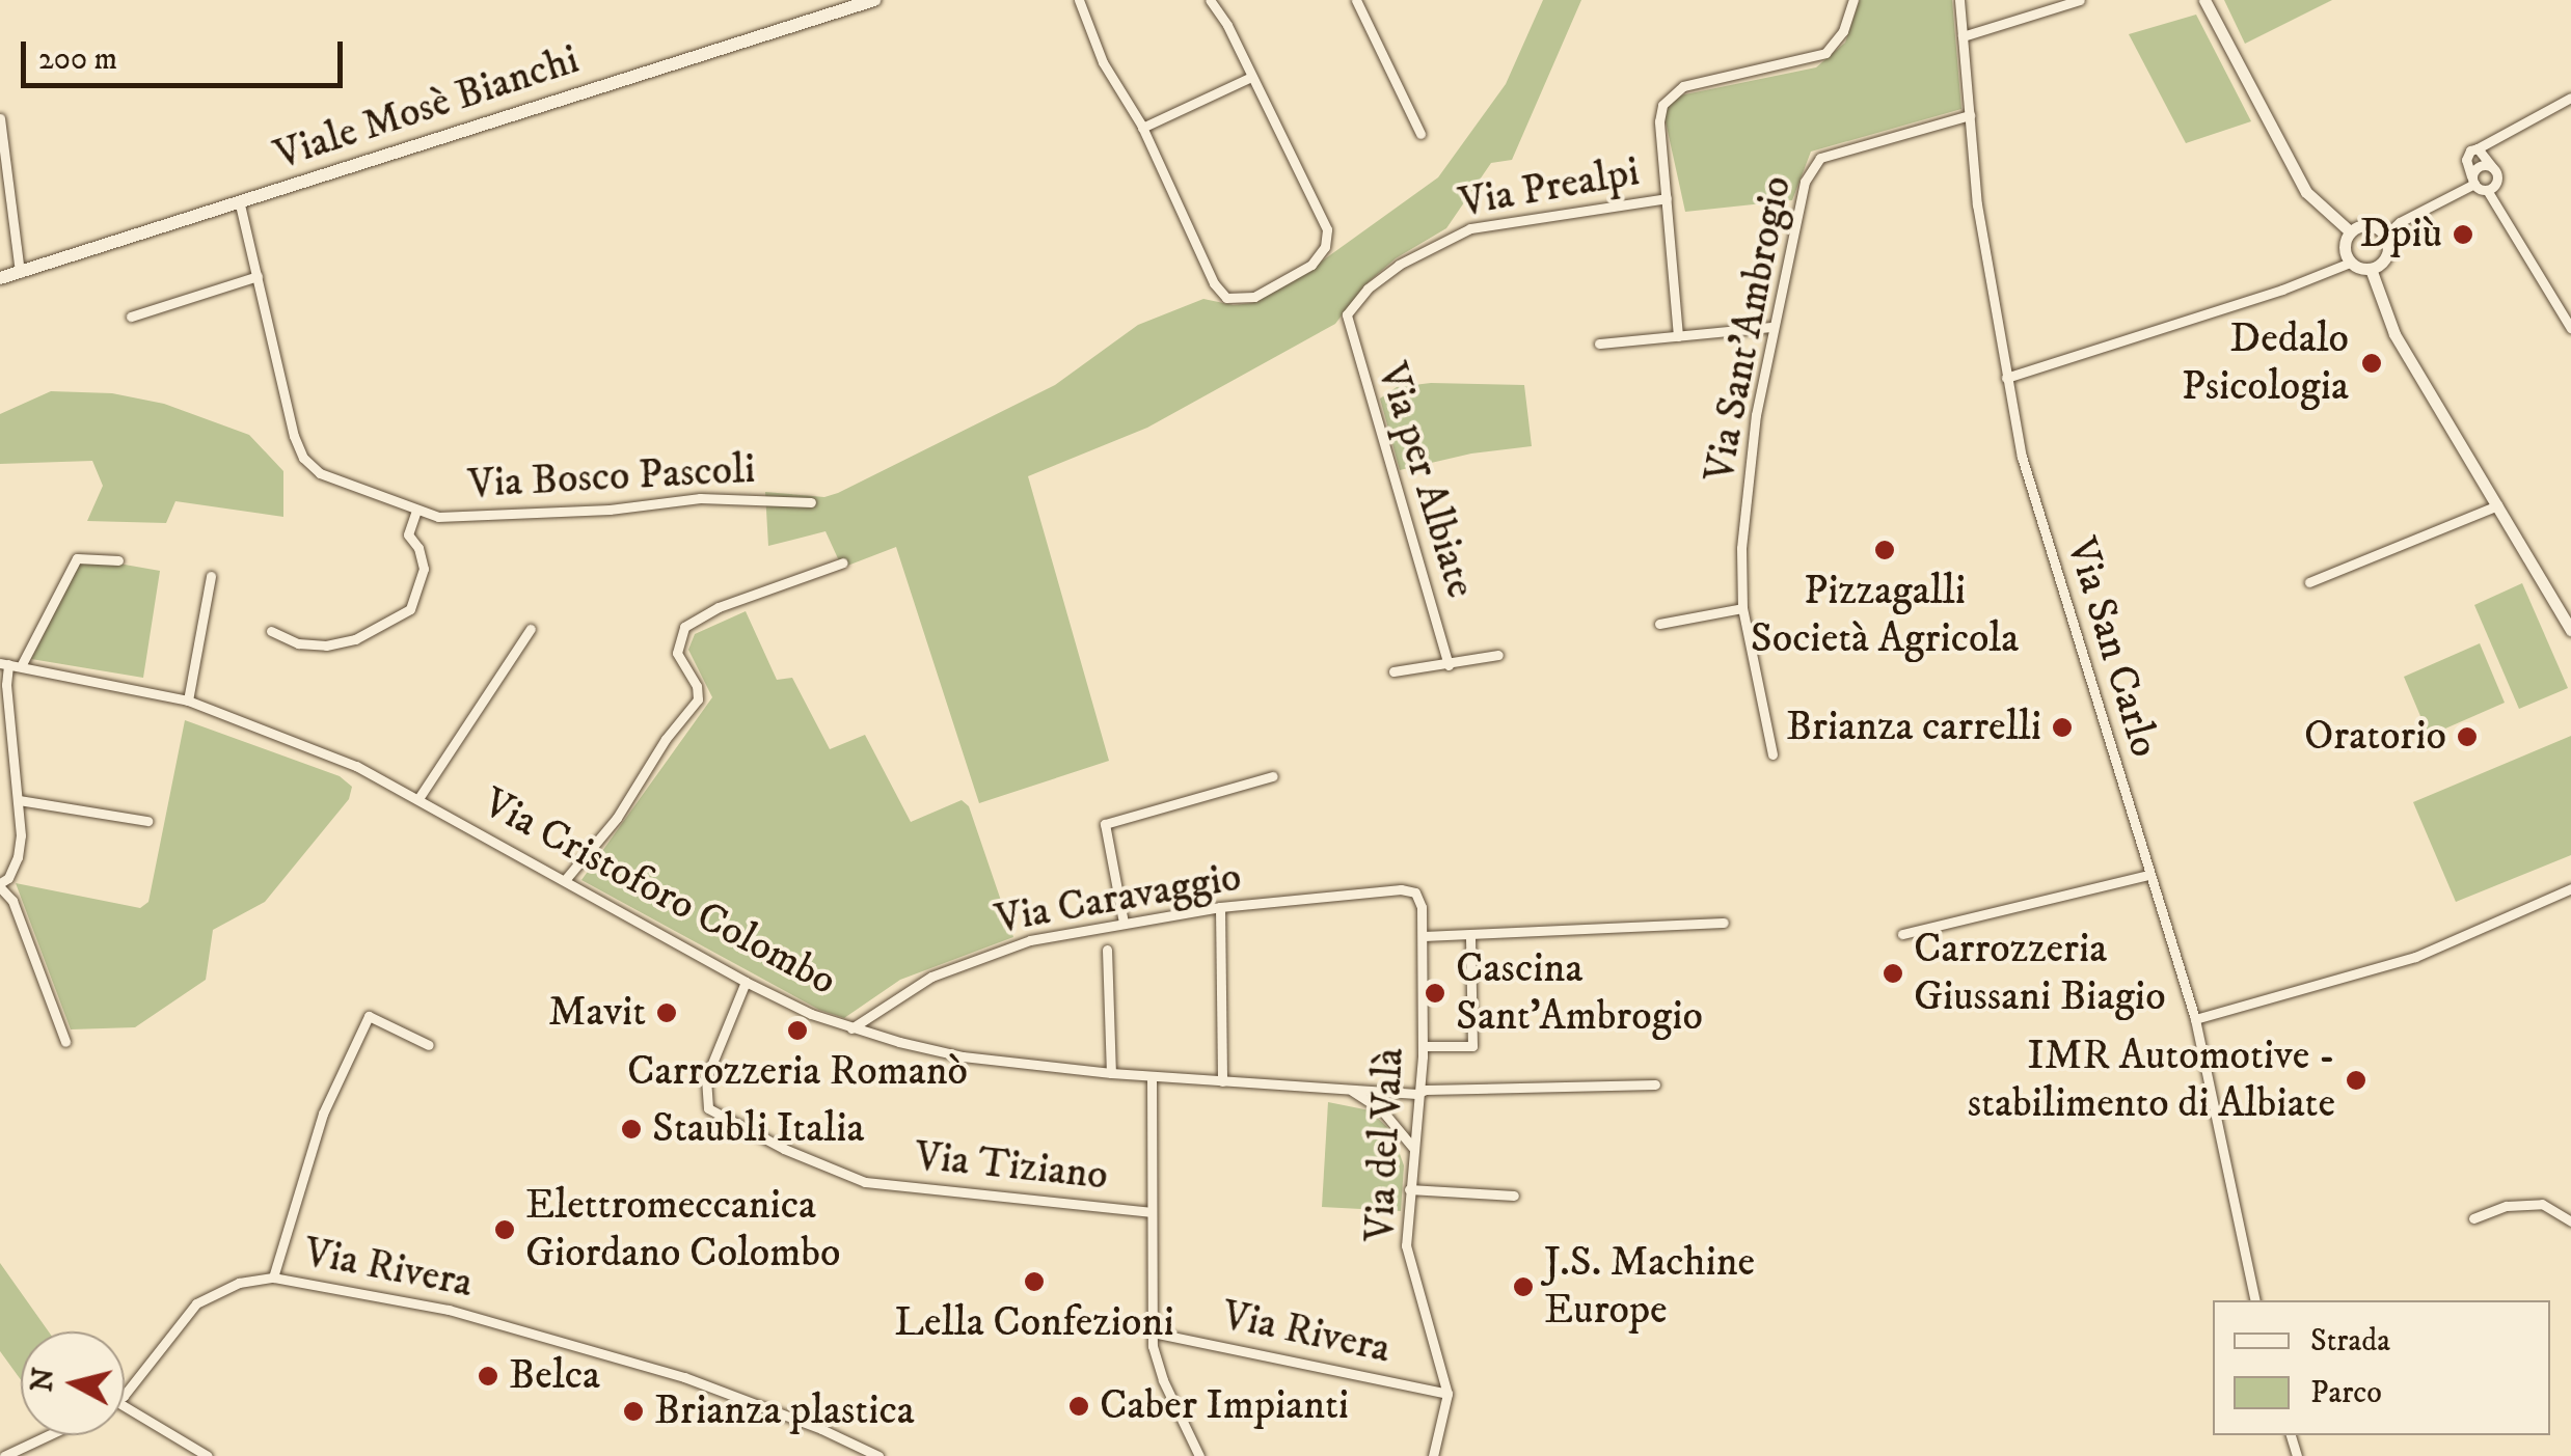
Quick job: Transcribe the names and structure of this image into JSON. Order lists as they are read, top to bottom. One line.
{"streets":{"main road":["Viale Mosè Bianchi"],"street":["Via Prealpi","Via Sant'Ambrogio","Via Bosco Pascoli","Via per Albiate","Via San Carlo","Via Cristoforo Colombo","Via Caravaggio","Via del Valà","Via Tiziano","Via Rivera"]},"crossings":[["Viale Mosè Bianchi","Via Bosco Pascoli"],["Via Prealpi","Via per Albiate"],["Via Sant'Ambrogio","Via San Carlo"],["Via Cristoforo Colombo","Via Caravaggio"],["Via Cristoforo Colombo","Via del Valà"],["Via Cristoforo Colombo","Via Tiziano"],["Via Caravaggio","Via del Valà"],["Via del Valà","Via Rivera"],["Via Tiziano","Via Rivera"]],"places":["Dpiù","Dedalo Psicologia","Pizzagalli Società Agricola","Brianza carrelli","Oratorio","Carrozzeria Giussani Biagio","Cascina Sant'Ambrogio","Mavit","Carrozzeria Romanò","IMR Automotive - stabilimento di Albiate","Staubli Italia","Elettromeccanica Giordano Colombo","Lella Confezioni","J.S. Machine Europe","Belca","Caber Impianti","Brianza plastica"],"legend":["Strada","Parco"],"scale_bar":"200 m","north":"left"}
